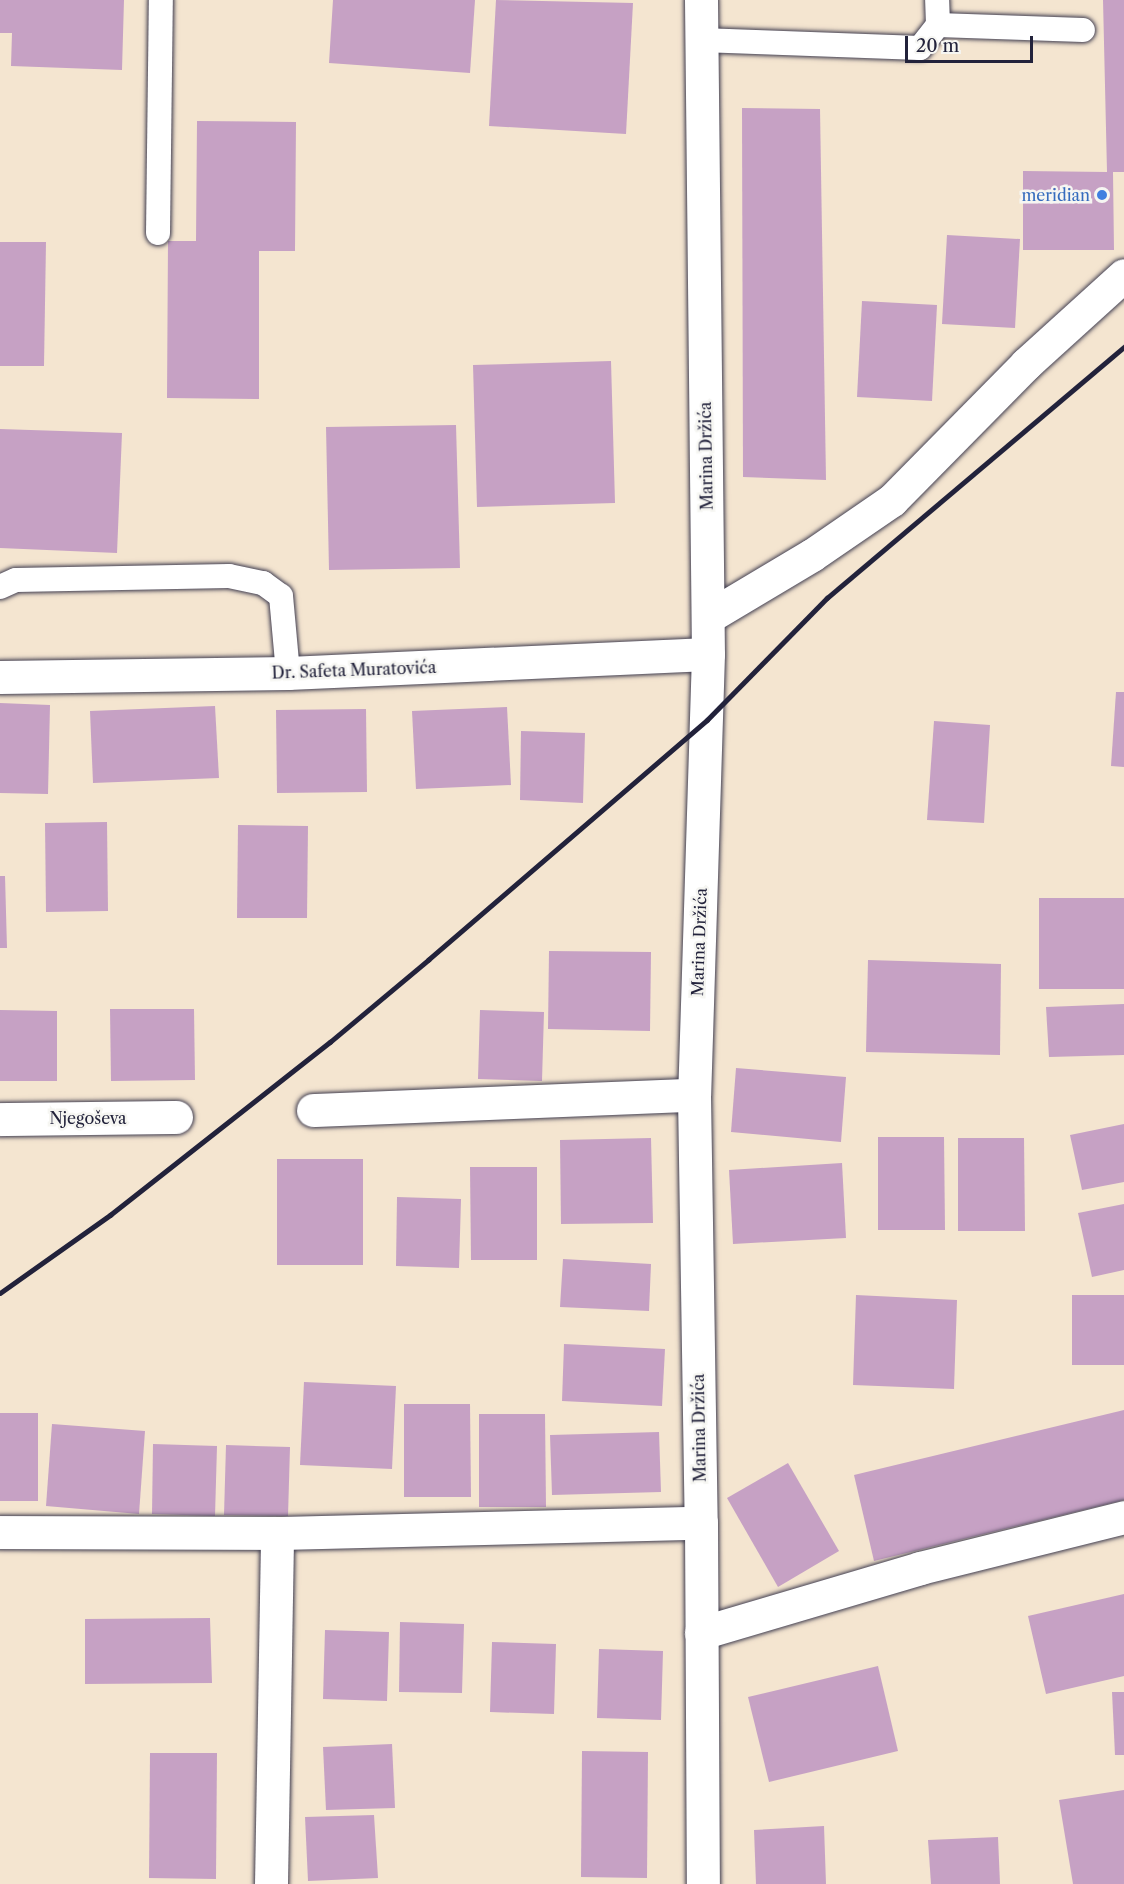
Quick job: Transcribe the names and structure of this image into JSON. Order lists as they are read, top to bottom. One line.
{"streets":{"street":["Marina Držića","Dr. Safeta Muratovića","Njegoševa"]},"crossings":[["Marina Držića","Dr. Safeta Muratovića"]],"places":["meridian"],"scale_bar":"20 m"}
